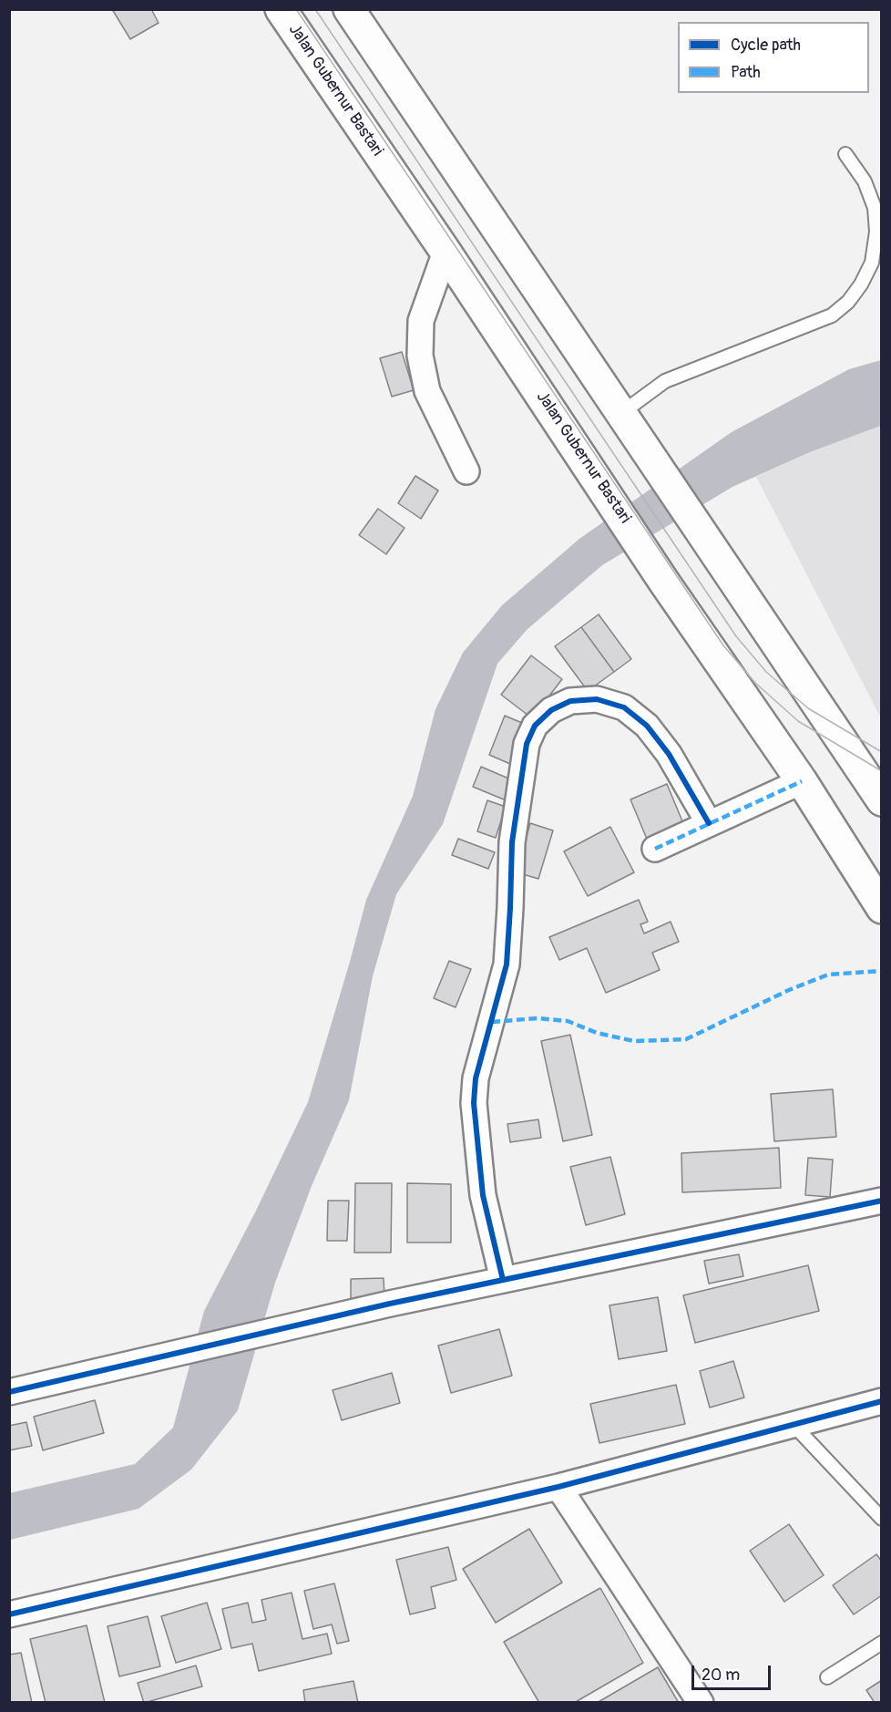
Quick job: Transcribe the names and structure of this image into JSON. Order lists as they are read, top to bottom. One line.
{"streets":{"highway":["Jalan Gubernur Bastari"]},"legend":["Cycle path","Path"],"scale_bar":"20 m"}
